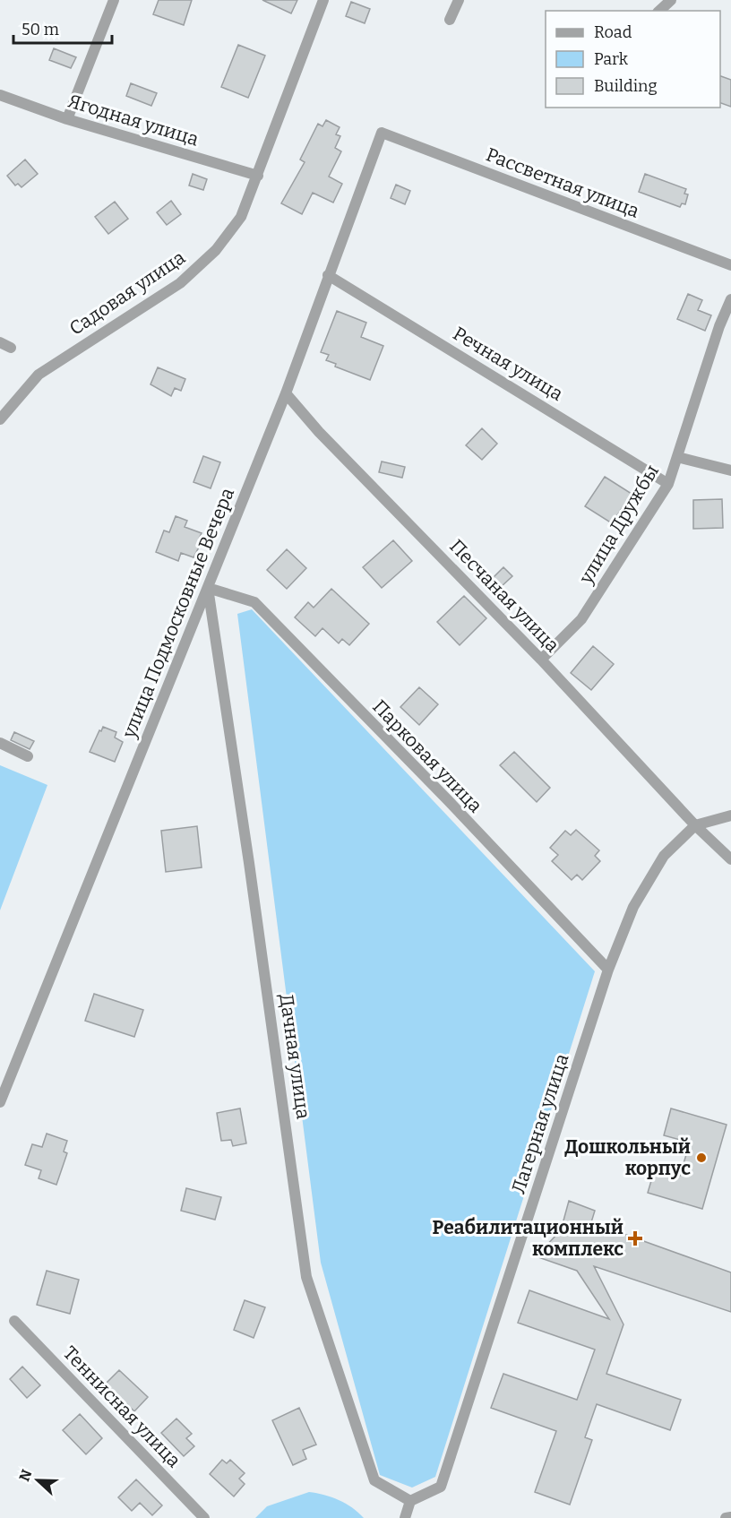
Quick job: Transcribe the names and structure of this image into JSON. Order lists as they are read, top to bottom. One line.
{"streets":{"street":["Ягодная улица","Рассветная улица","Садовая улица","Речная улица","улица Дружбы","Песчаная улица","улица Подмосковные Вечера","Парковая улица","Дачная улица","Лагерная улица","Теннисная улица"]},"crossings":[["Ягодная улица","Садовая улица"],["Рассветная улица","улица Подмосковные Вечера"],["Речная улица","улица Дружбы"],["Речная улица","улица Подмосковные Вечера"],["улица Дружбы","Песчаная улица"],["Песчаная улица","улица Подмосковные Вечера"],["Песчаная улица","Лагерная улица"],["улица Подмосковные Вечера","Парковая улица"],["улица Подмосковные Вечера","Дачная улица"],["Парковая улица","Дачная улица"],["Парковая улица","Лагерная улица"],["Дачная улица","Лагерная улица"]],"places":{"other":["Дошкольный корпус"],"health":["Реабилитационный комплекс"]},"legend":["Road","Park","Building"],"scale_bar":"50 m","north":"left"}
